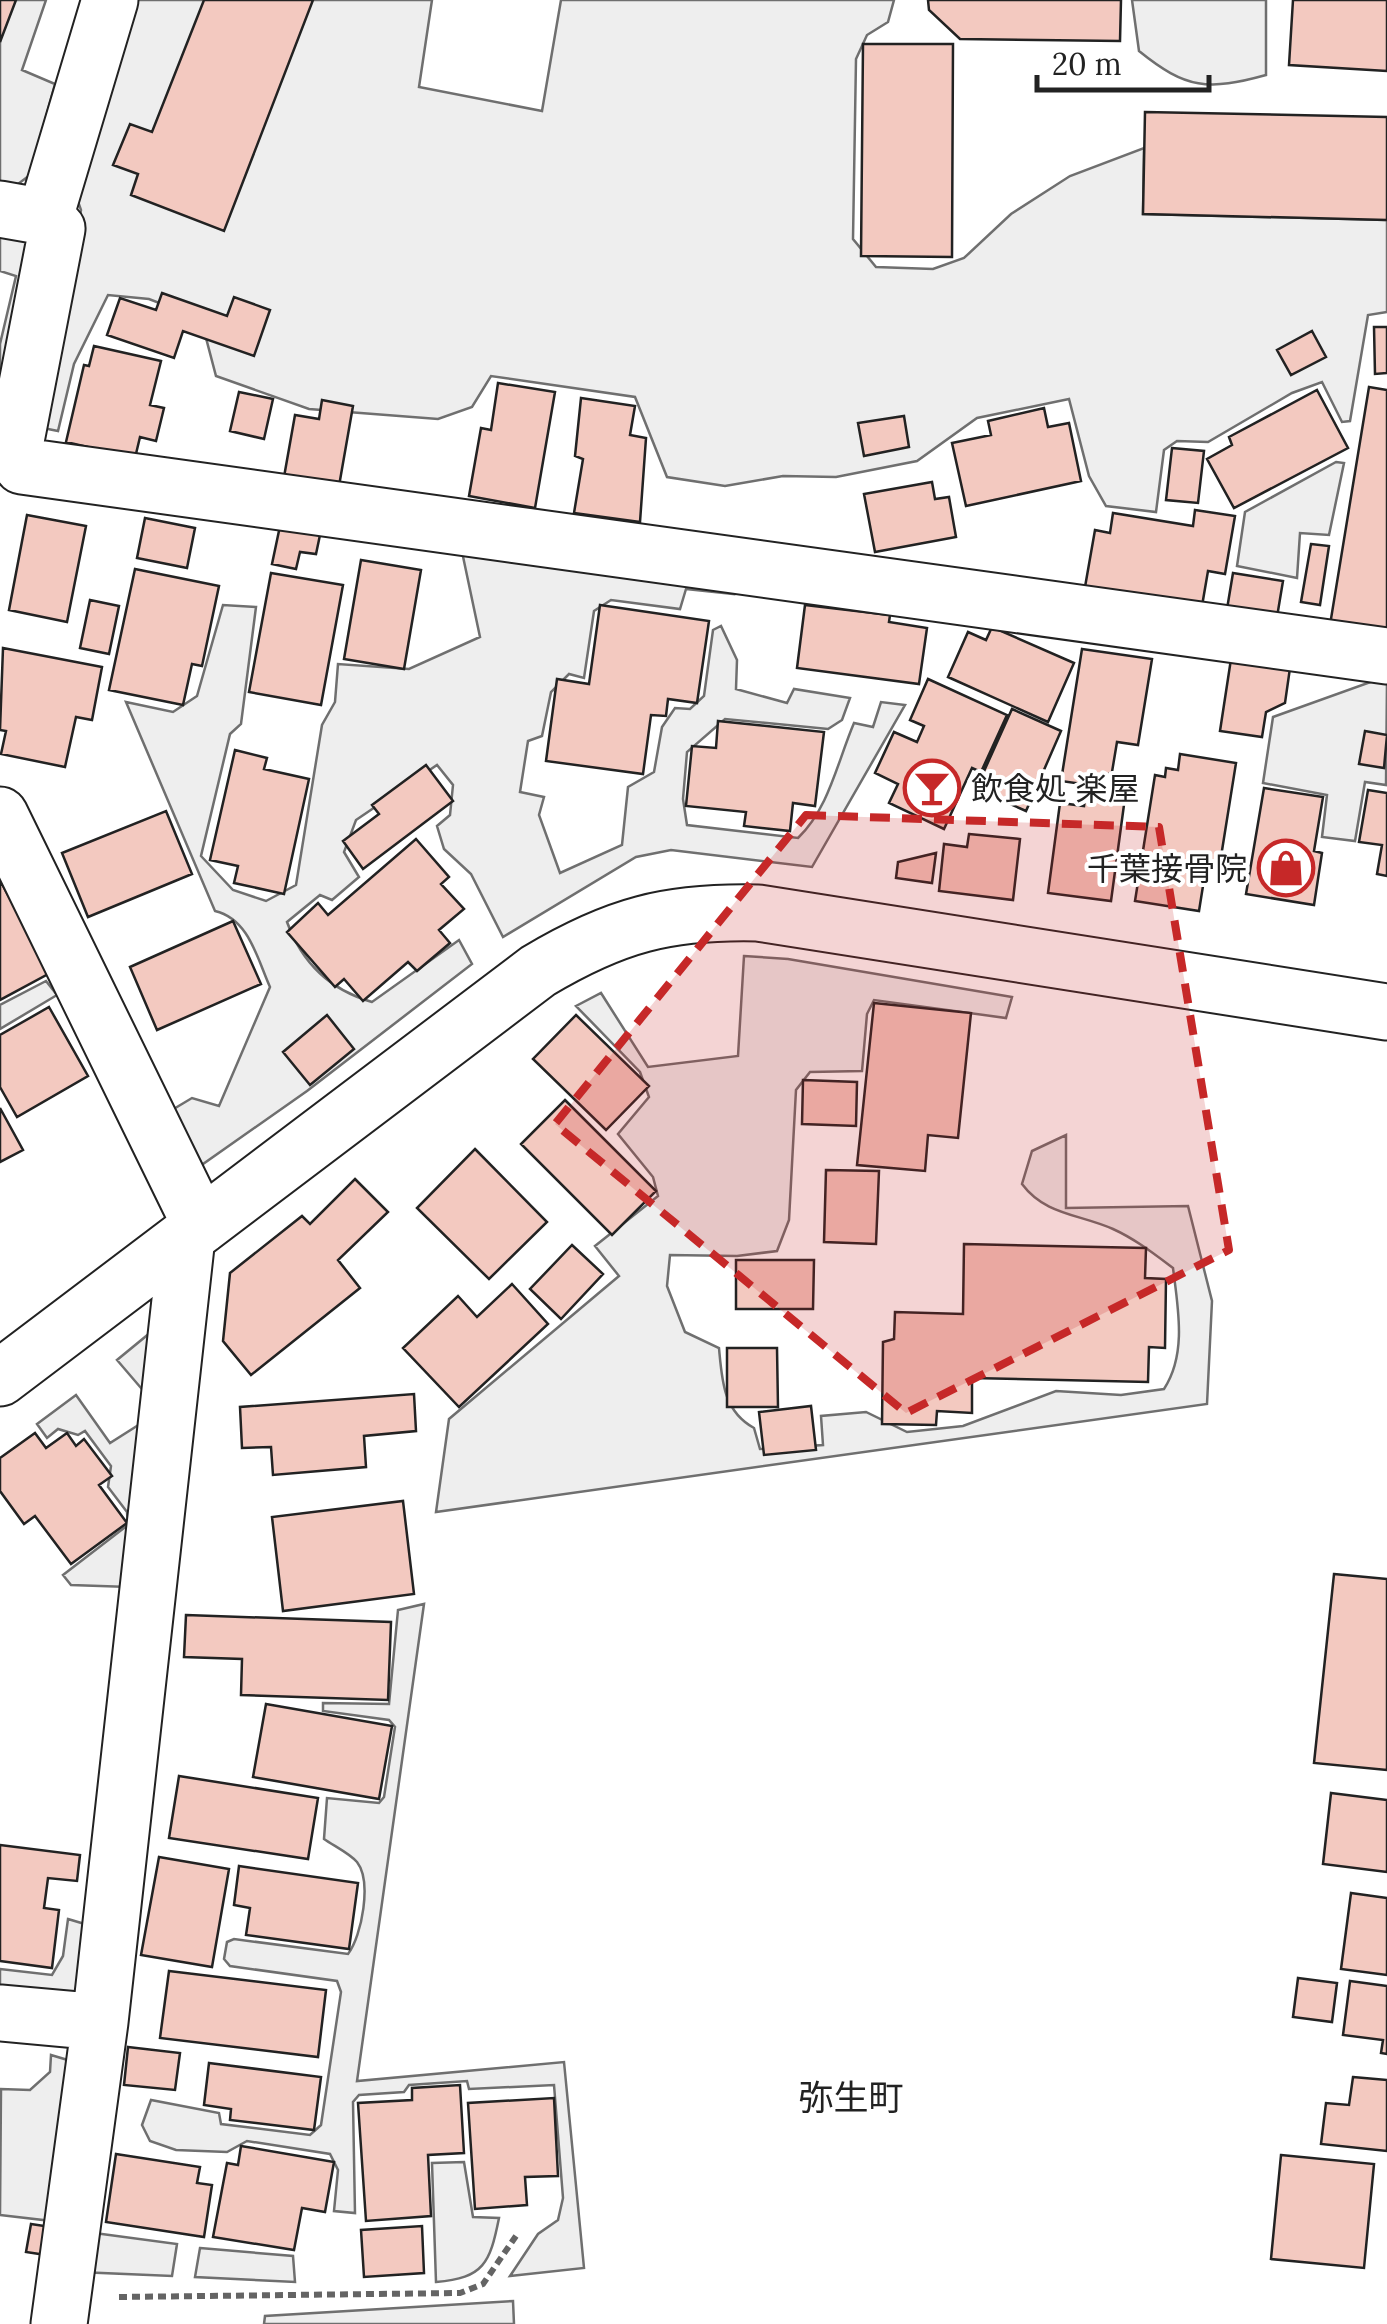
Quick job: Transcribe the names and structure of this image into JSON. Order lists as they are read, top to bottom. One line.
{"districts":["弥生町"],"places":{"bar":["飲食処 楽屋"],"shop":["千葉接骨院"]},"scale_bar":"20 m"}
